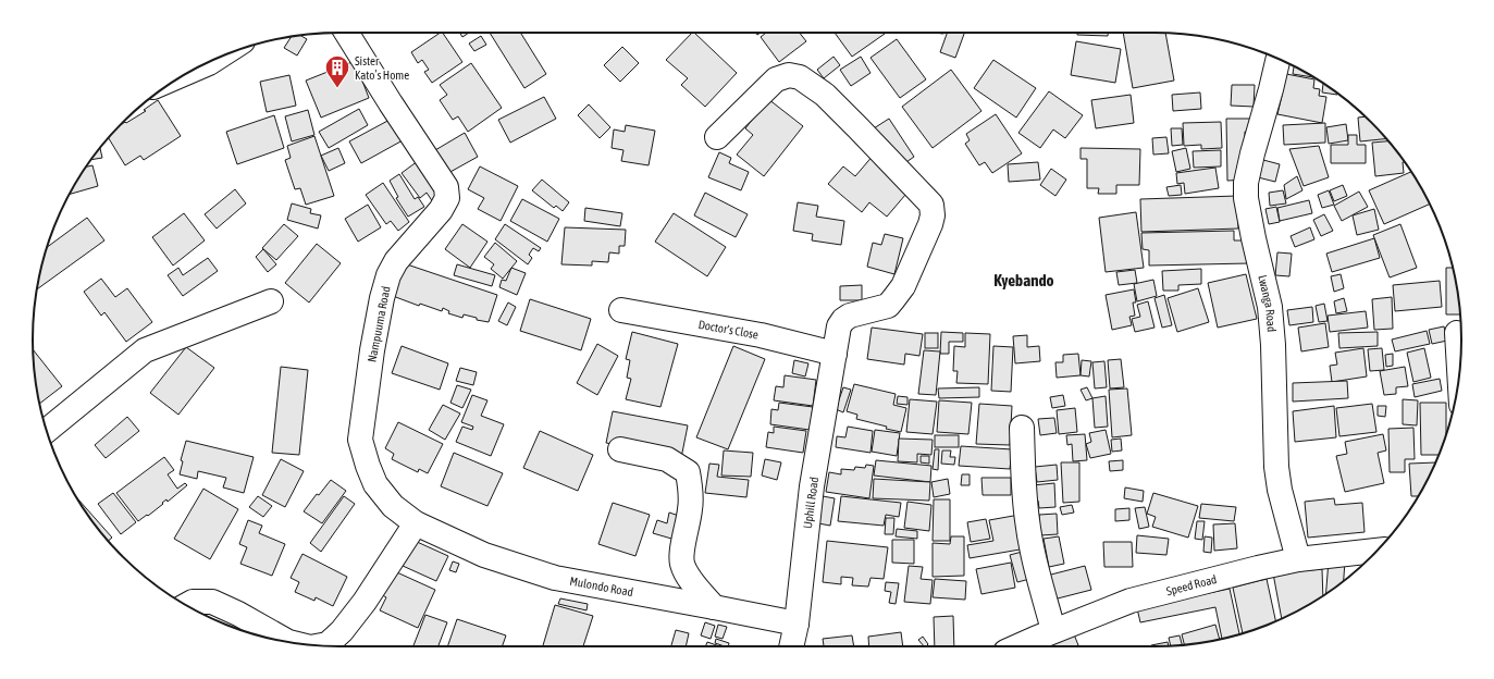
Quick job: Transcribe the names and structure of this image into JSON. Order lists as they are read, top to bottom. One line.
{"streets":{"street":["Lwanga Road","Nampuuma Road","Doctor’s Close","Uphill Road","Speed Road","Mulondo Road"]},"crossings":[["Lwanga Road","Speed Road"],["Nampuuma Road","Mulondo Road"],["Doctor’s Close","Uphill Road"],["Uphill Road","Mulondo Road"]],"districts":["Kyebando"],"places":{"building":["Sister Kato’s Home"]}}
